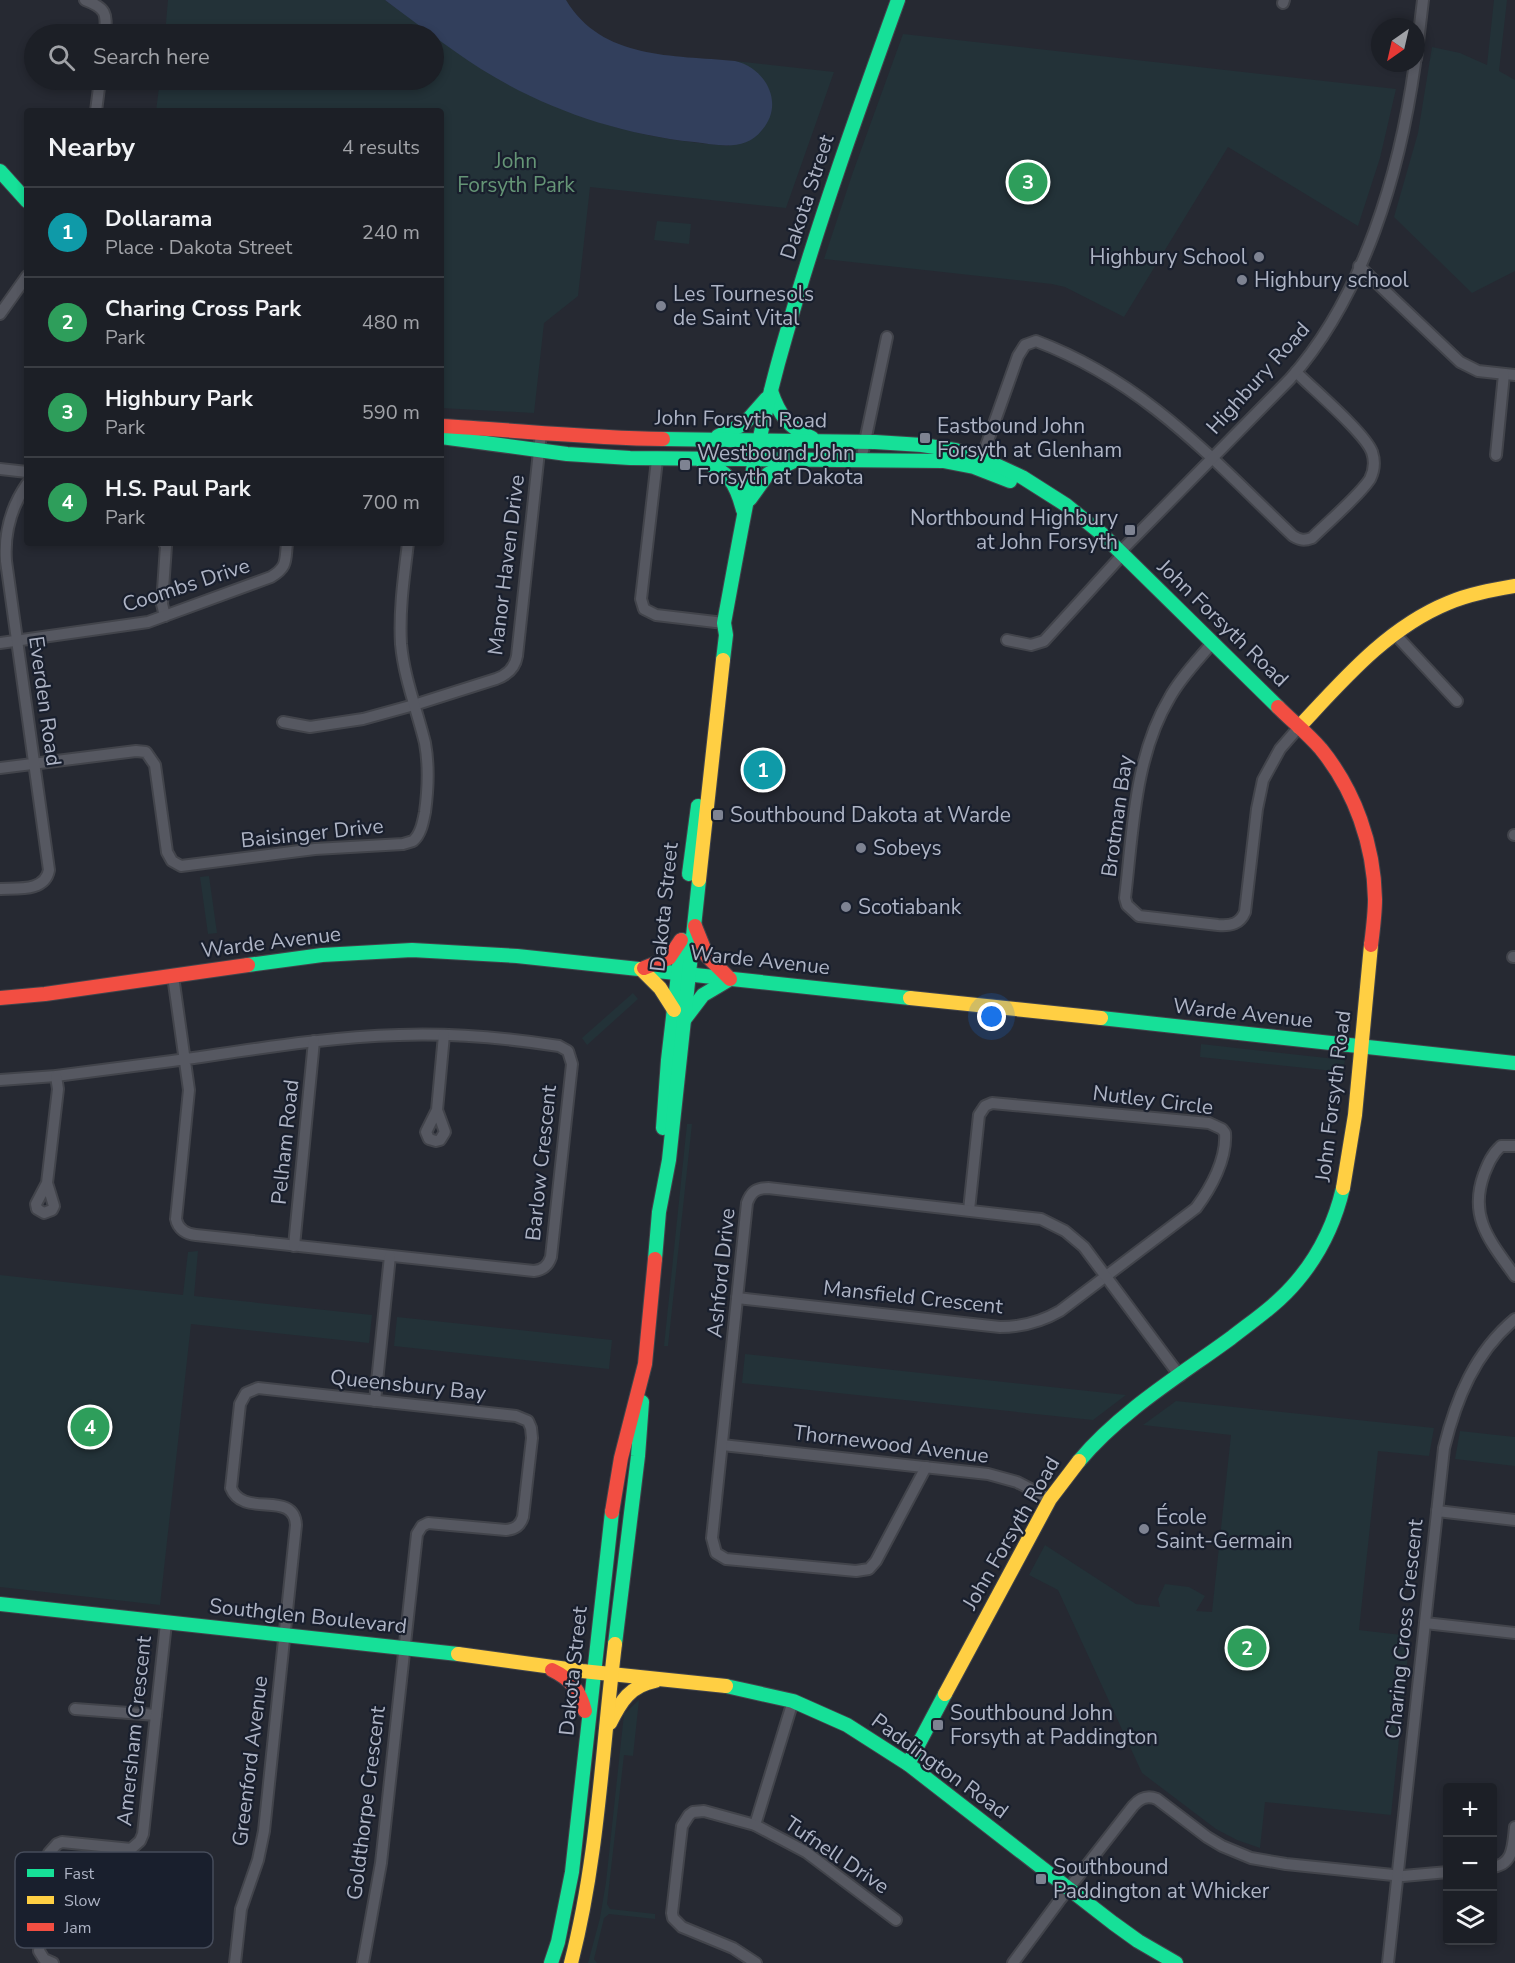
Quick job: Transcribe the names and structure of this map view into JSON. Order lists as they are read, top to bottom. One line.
{"streets":{"street":["Dakota Street","Highbury Road","John Forsyth Road","Manor Haven Drive","Coombs Drive","Everden Road","Brotman Bay","Baisinger Drive","Warde Avenue","Nutley Circle","Pelham Road","Barlow Crescent","Ashford Drive","Mansfield Crescent","Queensbury Bay","Thornewood Avenue","Southglen Boulevard","Charing Cross Crescent","Amersham Crescent","Greenford Avenue","Paddington Road","Goldthorpe Crescent","Tufnell Drive"]},"crossings":[["Dakota Street","John Forsyth Road"],["Dakota Street","Warde Avenue"],["Dakota Street","Southglen Boulevard"],["Dakota Street","Paddington Road"],["Highbury Road","John Forsyth Road"],["John Forsyth Road","Manor Haven Drive"],["John Forsyth Road","Brotman Bay"],["John Forsyth Road","Warde Avenue"],["John Forsyth Road","Ashford Drive"],["John Forsyth Road","Thornewood Avenue"],["John Forsyth Road","Paddington Road"],["Manor Haven Drive","Baisinger Drive"],["Coombs Drive","Everden Road"],["Everden Road","Baisinger Drive"],["Warde Avenue","Barlow Crescent"],["Nutley Circle","Ashford Drive"],["Nutley Circle","Mansfield Crescent"],["Pelham Road","Barlow Crescent"],["Ashford Drive","Mansfield Crescent"],["Ashford Drive","Thornewood Avenue"],["Queensbury Bay","Southglen Boulevard"],["Queensbury Bay","Greenford Avenue"],["Queensbury Bay","Goldthorpe Crescent"],["Southglen Boulevard","Amersham Crescent"],["Southglen Boulevard","Greenford Avenue"],["Southglen Boulevard","Paddington Road"],["Southglen Boulevard","Goldthorpe Crescent"],["Paddington Road","Tufnell Drive"]],"parks":["John Forsyth Park"],"places":{"other":["Highbury School","Highbury school","Les Tournesols de Saint Vital","Sobeys","Scotiabank","École Saint-Germain"],"transit":["Eastbound John Forsyth at Glenham","Westbound John Forsyth at Dakota","Northbound Highbury at John Forsyth","Southbound Dakota at Warde","Southbound John Forsyth at Paddington","Southbound Paddington at Whicker"]},"legend":["Fast","Slow","Jam"],"north":"bottom left","page":{"search":"Search here","heading":["Nearby","4 results"],"pins":["3","1","4","2"],"list":[{"mark":"1","name":"Dollarama","note":"Place · Dakota Street","value":"240 m"},{"mark":"2","name":"Charing Cross Park","note":"Park","value":"480 m"},{"mark":"3","name":"Highbury Park","note":"Park","value":"590 m"},{"mark":"4","name":"H.S. Paul Park","note":"Park","value":"700 m"}],"map_buttons":["+","−"]}}
